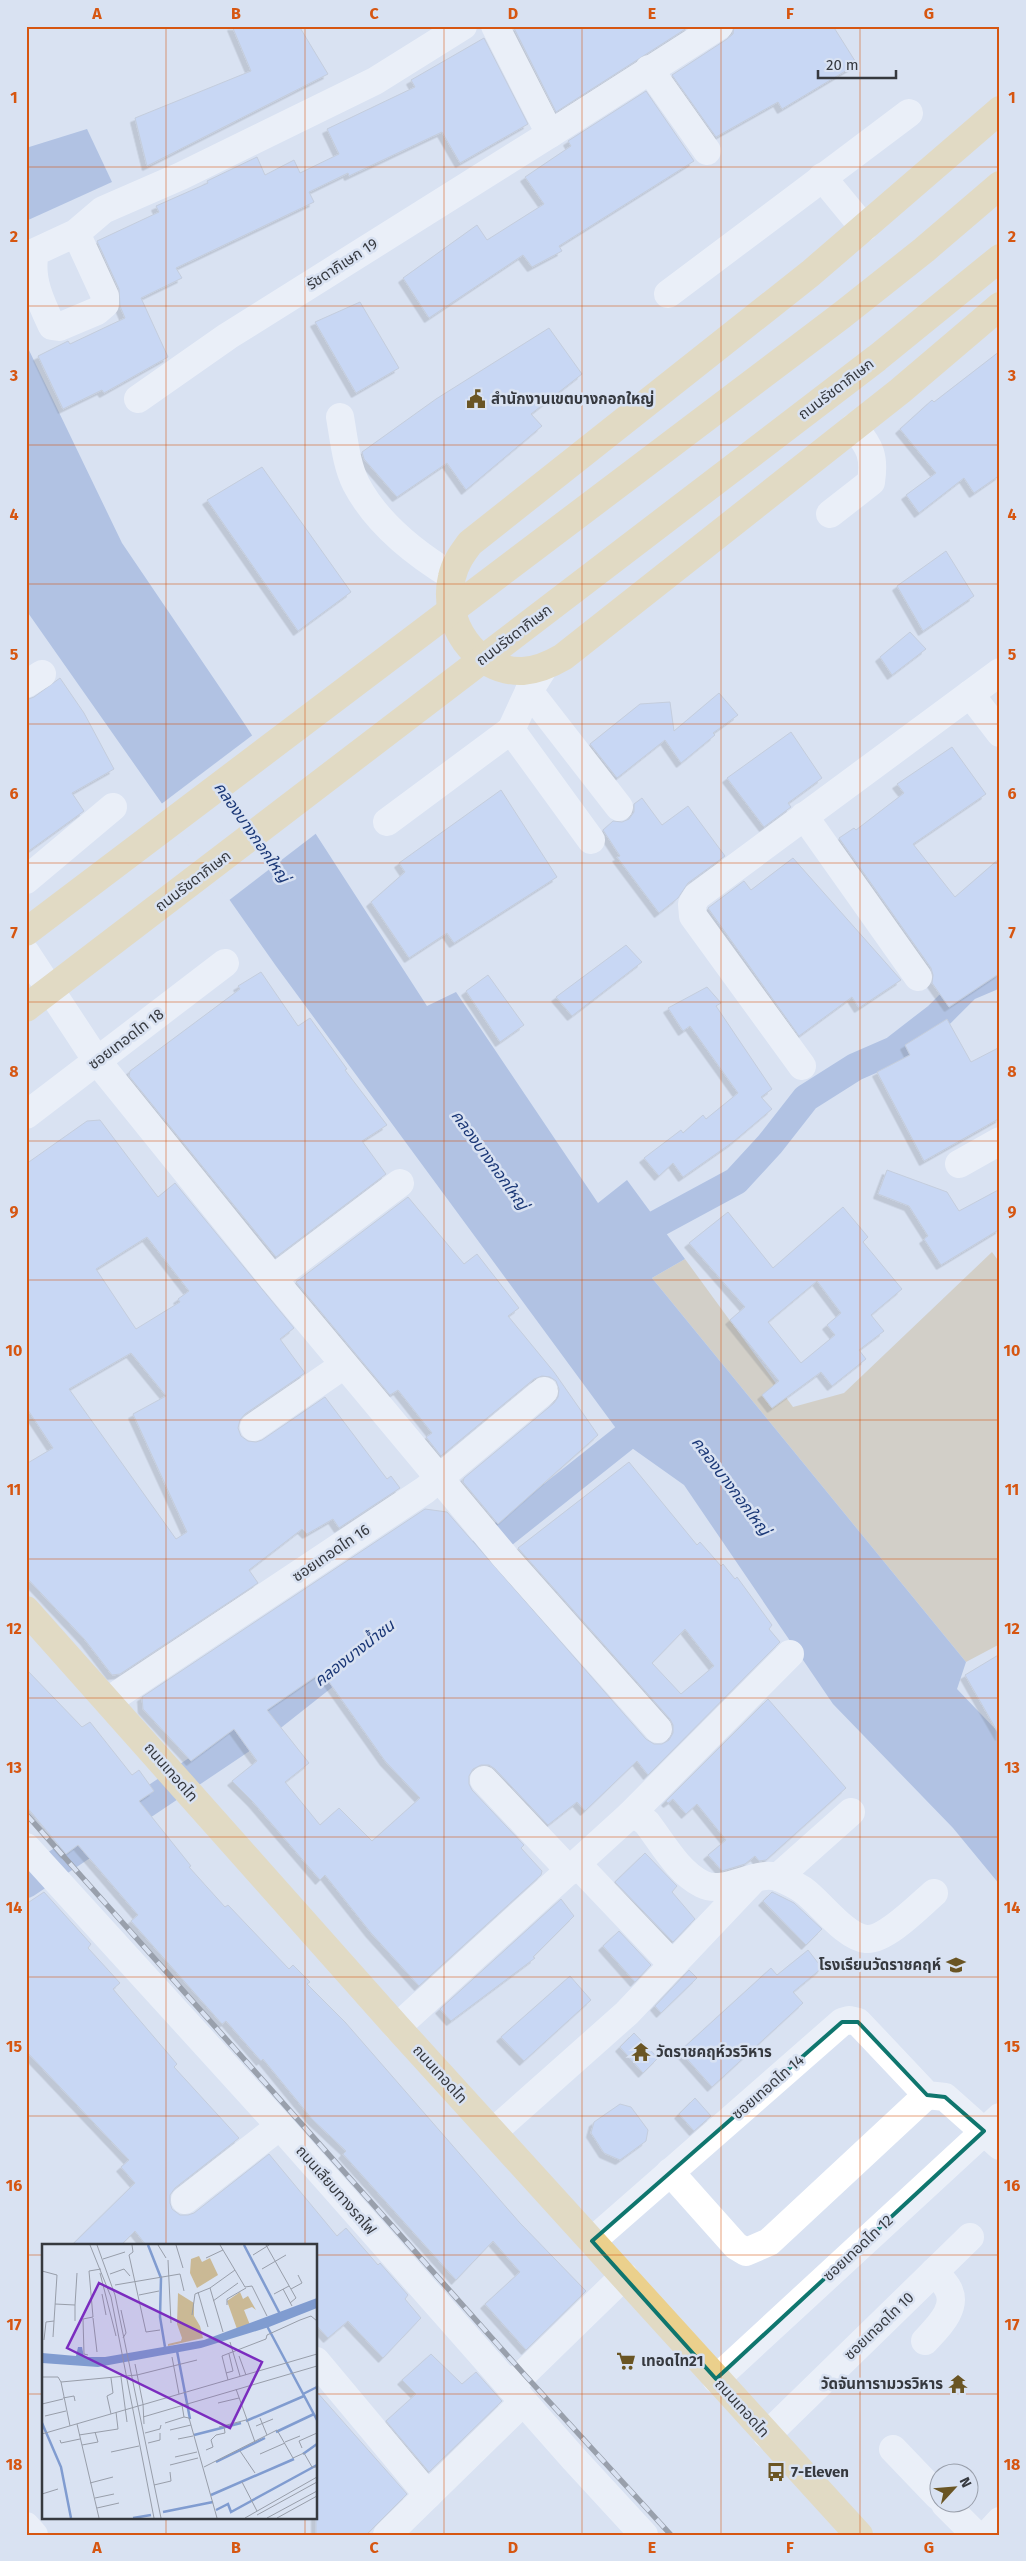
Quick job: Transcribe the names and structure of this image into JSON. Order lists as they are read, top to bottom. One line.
{"streets":{"main road":["ถนนรัชดาภิเษก","ถนนเทอดไท"],"street":["รัชดาภิเษก 19","ซอยเทอดไท 18","ซอยเทอดไท 16","ซอยเทอดไท 14","ถนนเลียบทางรถไฟ","ซอยเทอดไท 12","ซอยเทอดไท 10"]},"crossings":[["ซอยเทอดไท 16","ถนนเทอดไท"],["ถนนเทอดไท","ซอยเทอดไท 14"],["ถนนเทอดไท","ซอยเทอดไท 12"],["ถนนเทอดไท","ซอยเทอดไท 10"],["ซอยเทอดไท 14","ซอยเทอดไท 12"]],"water":["คลองบางกอกใหญ่","คลองบางน้ำชน"],"places":{"public building":["สำนักงานเขตบางกอกใหญ่"],"school or university":["โรงเรียนวัดราชคฤห์"],"temple":["วัดราชคฤห์วรวิหาร","วัดจันทารามวรวิหาร"],"supermarket":["เทอดไท21"],"bus stop":["7-Eleven"]},"scale_bar":"20 m","north":"top right","grid":{"columns":["A","B","C","D","E","F","G"],"rows":["1","2","3","4","5","6","7","8","9","10","11","12","13","14","15","16","17","18"]}}
